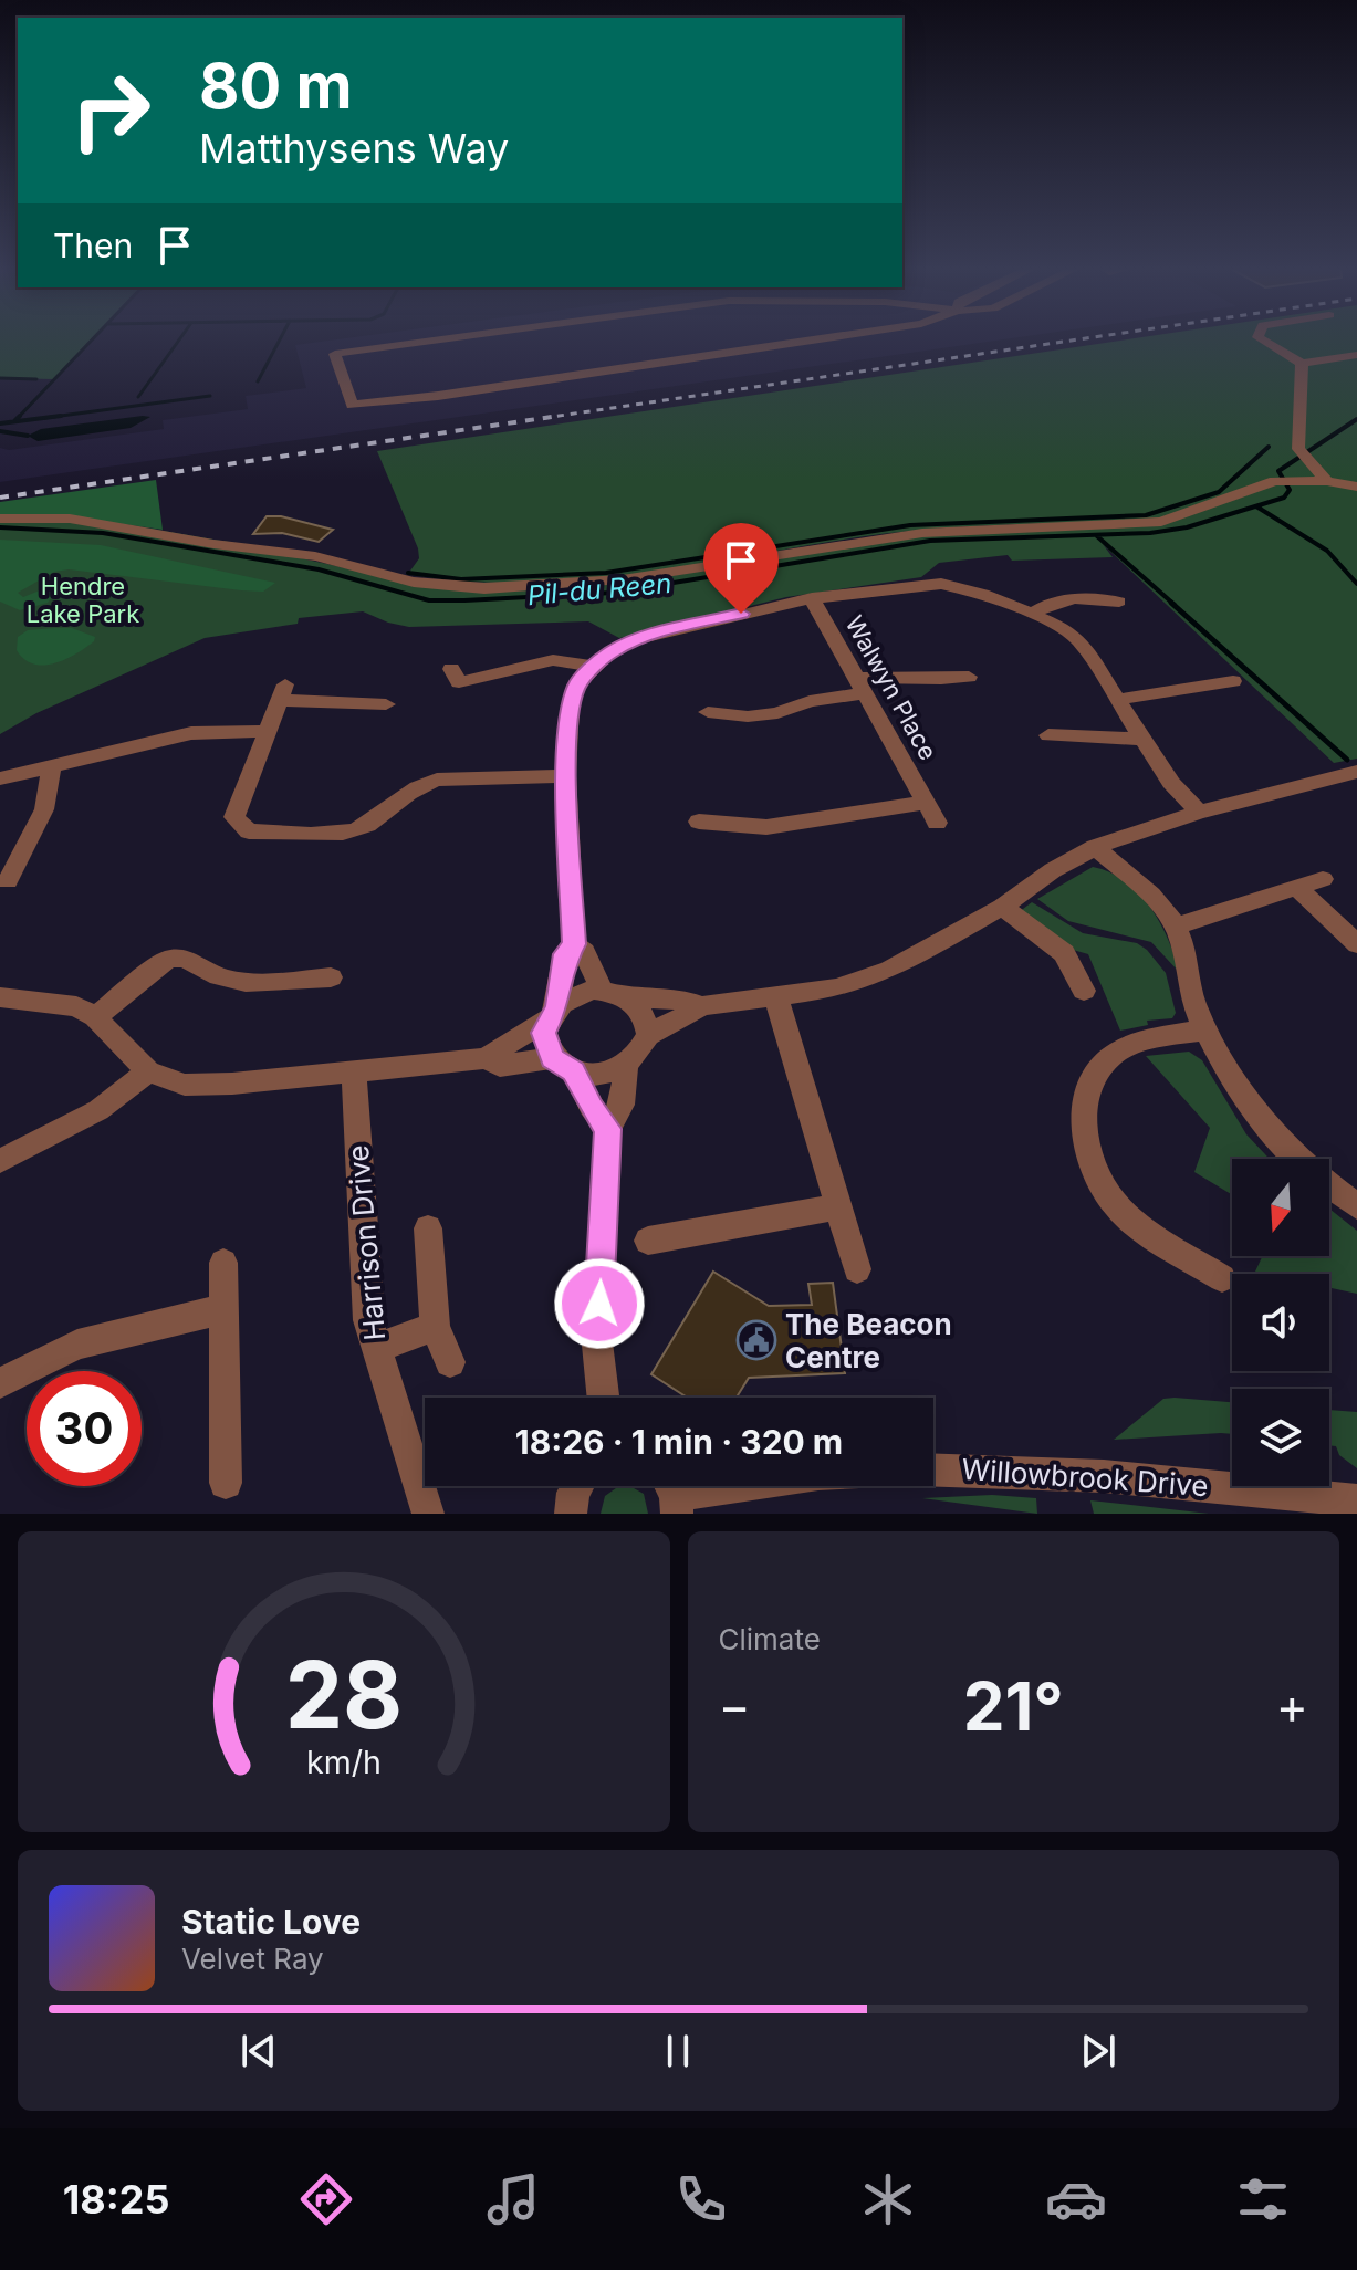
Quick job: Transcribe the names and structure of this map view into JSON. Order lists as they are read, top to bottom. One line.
{"streets":{"street":["Walwyn Place","Harrison Drive","Willowbrook Drive"]},"water":["Pil-du Reen"],"parks":["Hendre Lake Park"],"places":{"public building":["The Beacon Centre"]},"north":"bottom","page":{"turn":["80 m","Matthysens Way"],"then":"Then","limit":"30","trip":"18:26 · 1 min · 320 m","tile":"Climate","heat":["−","21°","+"],"song":["Static Love","Velvet Ray"],"tabs":"18:25","gauge":["28","km/h"]}}
